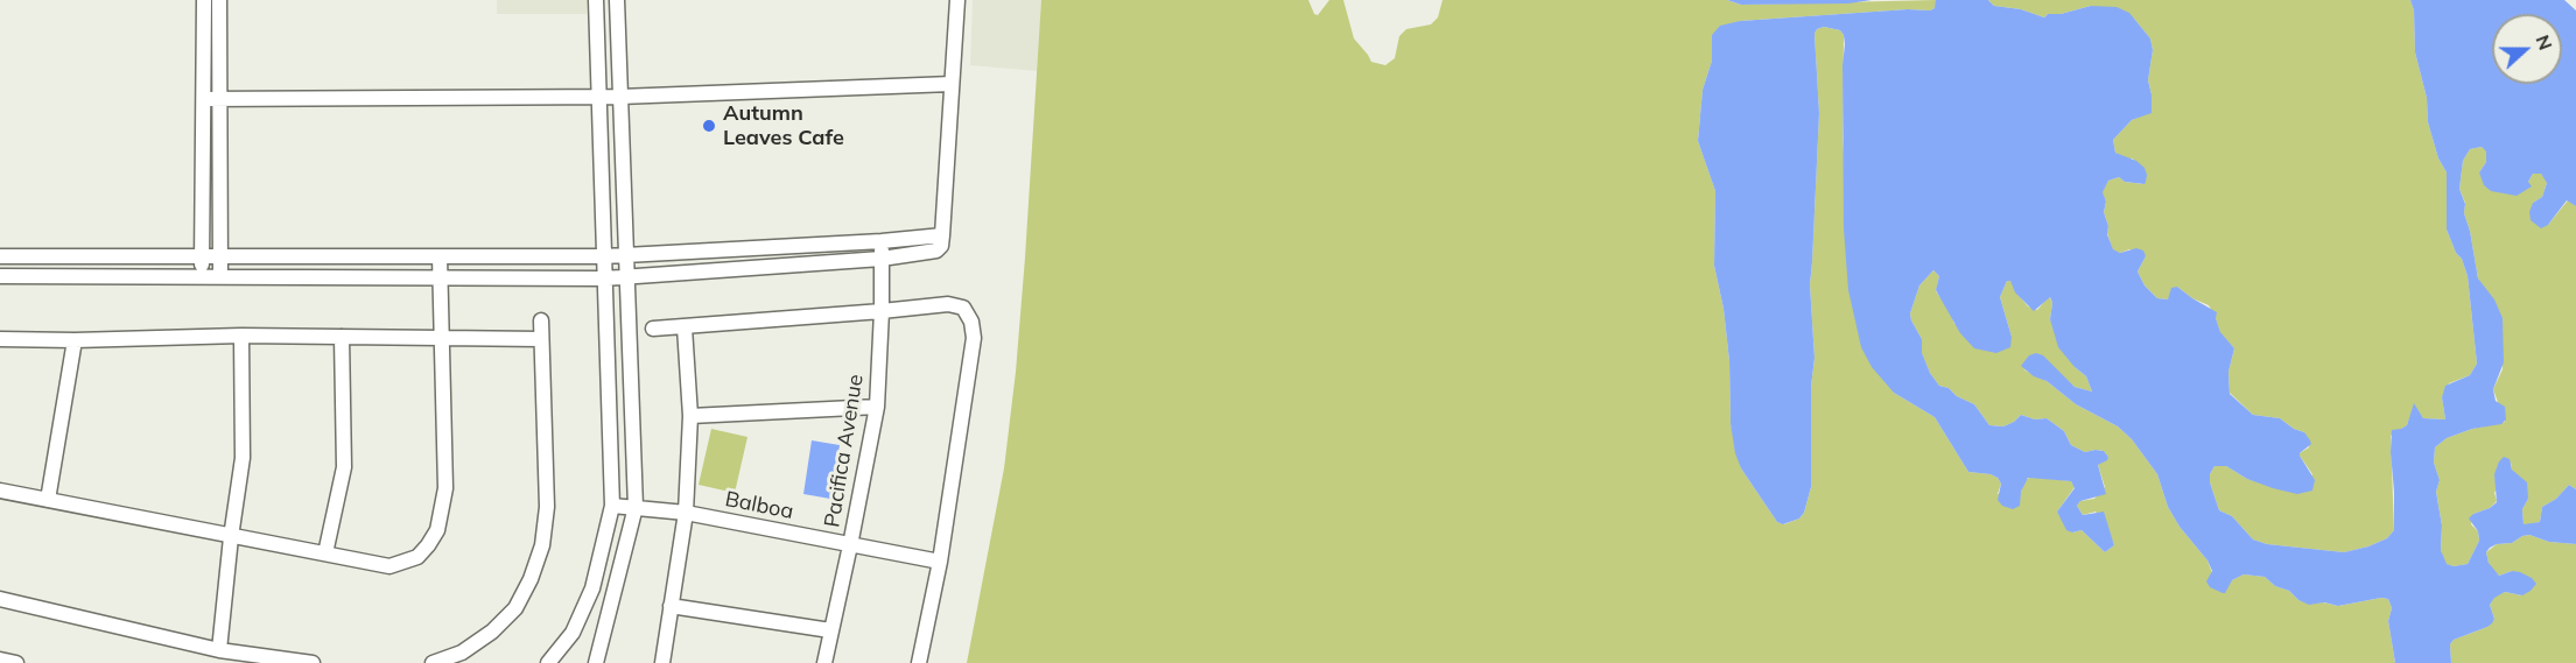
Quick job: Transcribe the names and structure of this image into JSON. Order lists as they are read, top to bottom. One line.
{"streets":{"street":["Pacifica Avenue","Balboa"]},"crossings":[["Pacifica Avenue","Balboa"]],"places":["Autumn Leaves Cafe"],"north":"right"}
